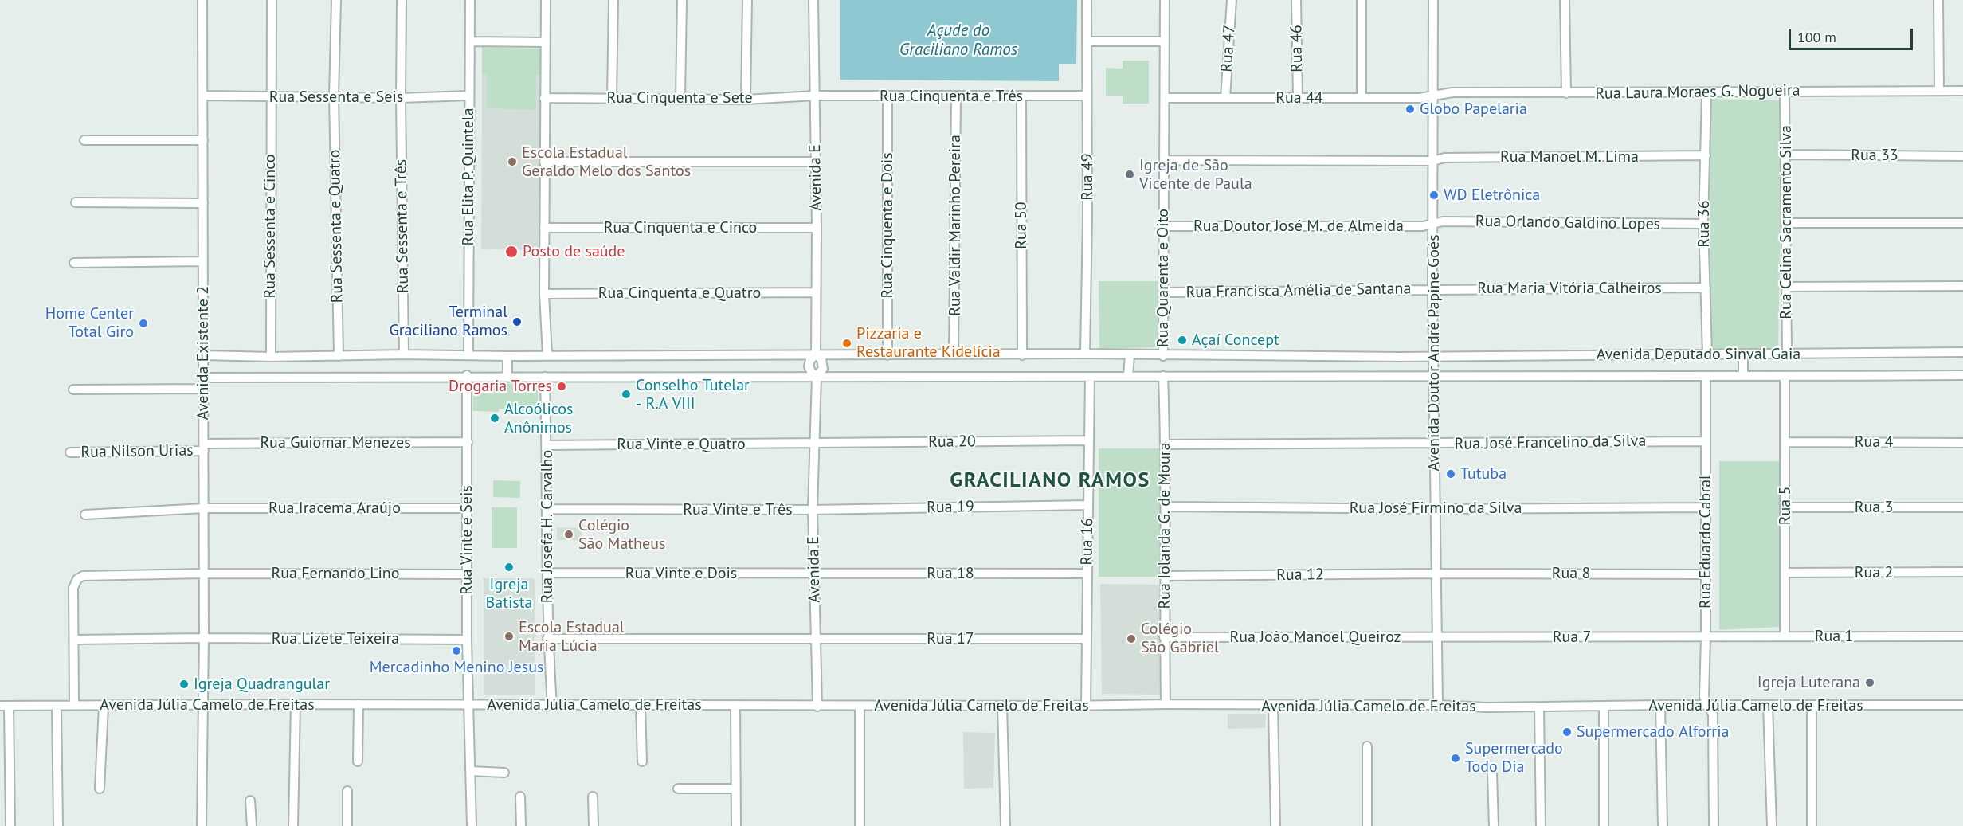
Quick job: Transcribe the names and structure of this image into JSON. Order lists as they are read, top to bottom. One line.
{"streets":{"street":["Rua 47","Rua 46","Rua Laura Moraes G. Nogueira","Rua Cinquenta e Três","Rua Sessenta e Seis","Rua Cinquenta e Sete","Rua 44","Rua 33","Rua Manoel M. Lima","Rua Elita P. Quintela","Rua 49","Avenida E","Rua Celina Sacramento Silva","Rua Orlando Galdino Lopes","Rua 36","Rua Cinquenta e Dois","Rua Valdir Marinho Pereira","Rua 50","Rua Sessenta e Cinco","Rua Sessenta e Quatro","Rua Sessenta e Três","Rua Doutor José M. de Almeida","Rua Cinquenta e Cinco","Rua Quarenta e Oito","Rua Maria Vitória Calheiros","Rua Francisca Amélia de Santana","Rua Cinquenta e Quatro","Avenida Existente 2","Avenida Doutor André Papine Goés","Avenida Deputado Sinval Gaia","Rua 20","Rua 4","Rua Guiomar Menezes","Rua José Francelino da Silva","Rua Vinte e Quatro","Rua Nilson Urias","Rua 5","Rua 19","Rua 3","Rua Iracema Araújo","Rua José Firmino da Silva","Rua Vinte e Três","Rua Iolanda G. de Moura","Rua Josefa H. Carvalho","Rua Vinte e Seis","Rua 16","Rua Eduardo Cabral","Rua 2","Rua Fernando Lino","Rua Vinte e Dois","Rua 18","Rua 8","Rua 12","Rua 1","Rua João Manoel Queiroz","Rua 7","Rua Lizete Teixeira","Rua 17","Avenida Júlia Camelo de Freitas"]},"crossings":[["Rua 47","Rua 44"],["Rua 46","Rua 44"],["Rua Laura Moraes G. Nogueira","Rua 44"],["Rua Laura Moraes G. Nogueira","Rua Celina Sacramento Silva"],["Rua Laura Moraes G. Nogueira","Rua 36"],["Rua Laura Moraes G. Nogueira","Avenida Doutor André Papine Goés"],["Rua Cinquenta e Três","Rua Cinquenta e Sete"],["Rua Cinquenta e Três","Rua 49"],["Rua Cinquenta e Três","Avenida E"],["Rua Cinquenta e Três","Rua Cinquenta e Dois"],["Rua Cinquenta e Três","Rua Valdir Marinho Pereira"],["Rua Cinquenta e Três","Rua 50"],["Rua Sessenta e Seis","Rua Elita P. Quintela"],["Rua Sessenta e Seis","Rua Sessenta e Cinco"],["Rua Sessenta e Seis","Rua Sessenta e Quatro"],["Rua Sessenta e Seis","Rua Sessenta e Três"],["Rua Sessenta e Seis","Avenida Existente 2"],["Rua Cinquenta e Sete","Avenida E"],["Rua 44","Rua Quarenta e Oito"],["Rua 44","Avenida Doutor André Papine Goés"],["Rua 33","Rua Celina Sacramento Silva"],["Rua Manoel M. Lima","Rua 36"],["Rua Manoel M. Lima","Rua Quarenta e Oito"],["Rua Manoel M. Lima","Avenida Doutor André Papine Goés"],["Rua Elita P. Quintela","Avenida Deputado Sinval Gaia"],["Rua 49","Avenida Deputado Sinval Gaia"],["Avenida E","Rua Cinquenta e Cinco"],["Avenida E","Rua Cinquenta e Quatro"],["Avenida E","Avenida Deputado Sinval Gaia"],["Avenida E","Rua 20"],["Avenida E","Rua Vinte e Quatro"],["Avenida E","Rua 19"],["Avenida E","Rua Vinte e Três"],["Avenida E","Rua Vinte e Dois"],["Avenida E","Rua 18"],["Avenida E","Rua 17"],["Avenida E","Avenida Júlia Camelo de Freitas"],["Rua Celina Sacramento Silva","Avenida Deputado Sinval Gaia"],["Rua Orlando Galdino Lopes","Rua 36"],["Rua Orlando Galdino Lopes","Rua Doutor José M. de Almeida"],["Rua Orlando Galdino Lopes","Avenida Doutor André Papine Goés"],["Rua 36","Rua Maria Vitória Calheiros"],["Rua 36","Avenida Deputado Sinval Gaia"],["Rua Cinquenta e Dois","Avenida Deputado Sinval Gaia"],["Rua Valdir Marinho Pereira","Avenida Deputado Sinval Gaia"],["Rua 50","Avenida Deputado Sinval Gaia"],["Rua Sessenta e Cinco","Avenida Deputado Sinval Gaia"],["Rua Sessenta e Quatro","Avenida Deputado Sinval Gaia"],["Rua Sessenta e Três","Avenida Deputado Sinval Gaia"],["Rua Doutor José M. de Almeida","Rua Quarenta e Oito"],["Rua Doutor José M. de Almeida","Avenida Doutor André Papine Goés"],["Rua Quarenta e Oito","Rua Francisca Amélia de Santana"],["Rua Quarenta e Oito","Avenida Deputado Sinval Gaia"],["Rua Maria Vitória Calheiros","Rua Francisca Amélia de Santana"],["Rua Maria Vitória Calheiros","Avenida Doutor André Papine Goés"],["Rua Francisca Amélia de Santana","Avenida Doutor André Papine Goés"],["Avenida Existente 2","Avenida Deputado Sinval Gaia"],["Avenida Existente 2","Rua Guiomar Menezes"],["Avenida Existente 2","Rua Nilson Urias"],["Avenida Existente 2","Rua Iracema Araújo"],["Avenida Existente 2","Rua Fernando Lino"],["Avenida Existente 2","Rua Lizete Teixeira"],["Avenida Existente 2","Avenida Júlia Camelo de Freitas"],["Avenida Doutor André Papine Goés","Avenida Deputado Sinval Gaia"],["Avenida Doutor André Papine Goés","Rua José Francelino da Silva"],["Avenida Doutor André Papine Goés","Rua José Firmino da Silva"],["Avenida Doutor André Papine Goés","Rua 8"],["Avenida Doutor André Papine Goés","Rua 12"],["Avenida Doutor André Papine Goés","Rua João Manoel Queiroz"],["Avenida Doutor André Papine Goés","Rua 7"],["Avenida Doutor André Papine Goés","Avenida Júlia Camelo de Freitas"],["Avenida Deputado Sinval Gaia","Rua 5"],["Avenida Deputado Sinval Gaia","Rua Iolanda G. de Moura"],["Avenida Deputado Sinval Gaia","Rua Josefa H. Carvalho"],["Avenida Deputado Sinval Gaia","Rua Vinte e Seis"],["Avenida Deputado Sinval Gaia","Rua 16"],["Avenida Deputado Sinval Gaia","Rua Eduardo Cabral"],["Rua 20","Rua Vinte e Quatro"],["Rua 20","Rua 16"],["Rua 4","Rua 5"],["Rua Guiomar Menezes","Rua Nilson Urias"],["Rua Guiomar Menezes","Rua Vinte e Seis"],["Rua José Francelino da Silva","Rua Iolanda G. de Moura"],["Rua José Francelino da Silva","Rua Eduardo Cabral"],["Rua Vinte e Quatro","Rua Josefa H. Carvalho"],["Rua 5","Rua 3"],["Rua 5","Rua 2"],["Rua 5","Rua 1"],["Rua 19","Rua Vinte e Três"],["Rua 19","Rua 16"],["Rua Iracema Araújo","Rua Vinte e Seis"],["Rua José Firmino da Silva","Rua Iolanda G. de Moura"],["Rua José Firmino da Silva","Rua Eduardo Cabral"],["Rua Vinte e Três","Rua Josefa H. Carvalho"],["Rua Iolanda G. de Moura","Rua 12"],["Rua Iolanda G. de Moura","Rua João Manoel Queiroz"],["Rua Iolanda G. de Moura","Avenida Júlia Camelo de Freitas"],["Rua Josefa H. Carvalho","Rua Vinte e Dois"],["Rua Josefa H. Carvalho","Rua 17"],["Rua Josefa H. Carvalho","Avenida Júlia Camelo de Freitas"],["Rua Vinte e Seis","Rua Fernando Lino"],["Rua Vinte e Seis","Rua Lizete Teixeira"],["Rua Vinte e Seis","Avenida Júlia Camelo de Freitas"],["Rua 16","Rua 18"],["Rua 16","Rua 17"],["Rua 16","Avenida Júlia Camelo de Freitas"],["Rua Eduardo Cabral","Rua 8"],["Rua Eduardo Cabral","Rua 1"],["Rua Eduardo Cabral","Rua 7"],["Rua Eduardo Cabral","Avenida Júlia Camelo de Freitas"],["Rua Fernando Lino","Rua Lizete Teixeira"],["Rua Vinte e Dois","Rua 18"],["Rua 8","Rua 12"],["Rua 1","Rua 7"],["Rua João Manoel Queiroz","Rua 7"]],"districts":["GRACILIANO RAMOS"],"water":["Açude do Graciliano Ramos"],"places":["Globo Papelaria","Escola Estadual Geraldo Melo dos Santos","Igreja de São Vicente de Paula","WD Eletrônica","Posto de saúde","Terminal Graciliano Ramos","Home Center Total Giro","Açaí Concept","Pizzaria e Restaurante Kidelícia","Drogaria Torres","Conselho Tutelar - R.A VIII","Alcoólicos Anônimos","Tutuba","Colégio São Matheus","Igreja Batista","Escola Estadual Maria Lúcia","Colégio São Gabriel","Mercadinho Menino Jesus","Igreja Luterana","Igreja Quadrangular","Supermercado Alforria","Supermercado Todo Dia"],"scale_bar":"100 m"}
